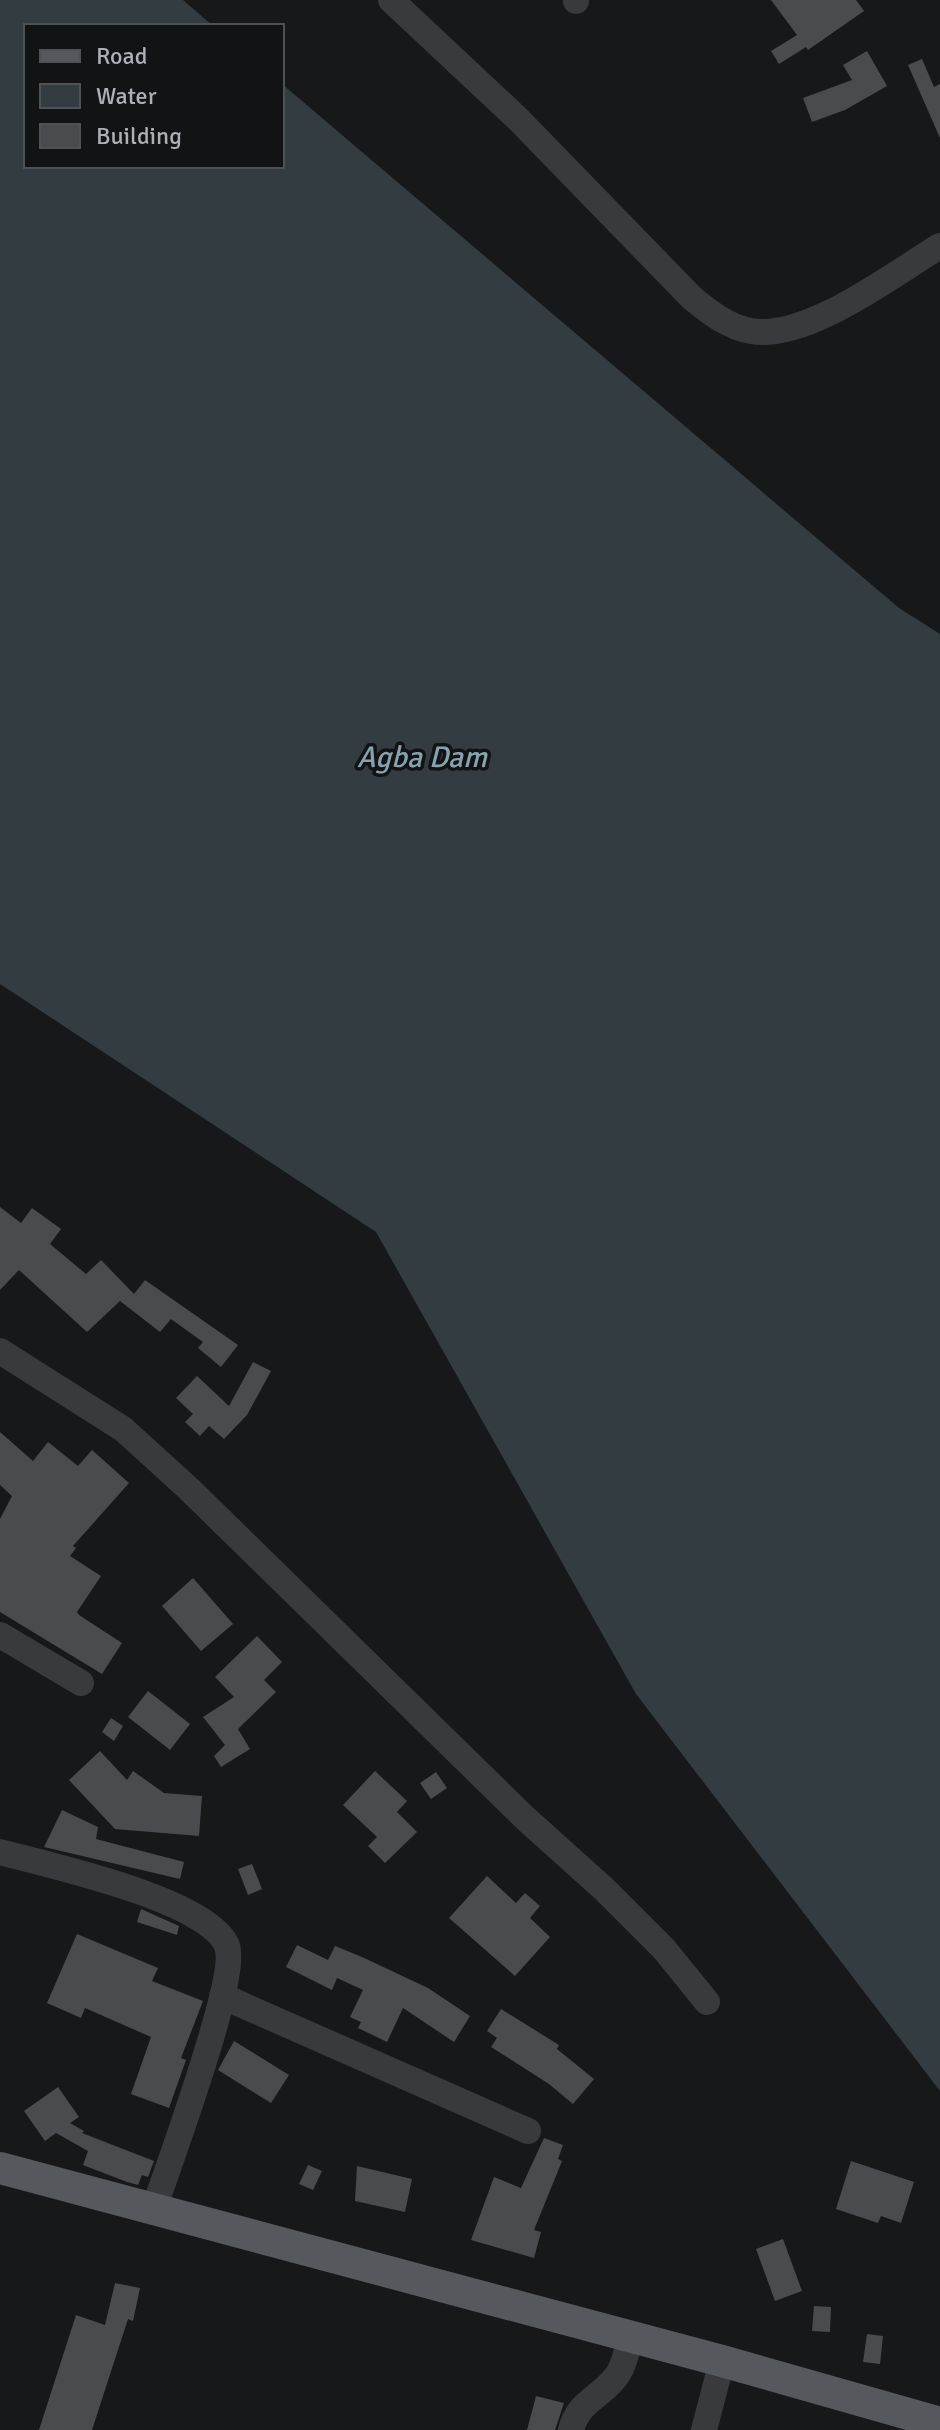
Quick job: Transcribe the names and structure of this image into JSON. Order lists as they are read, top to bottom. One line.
{"water":["Agba Dam"],"legend":["Road","Water","Building"]}
